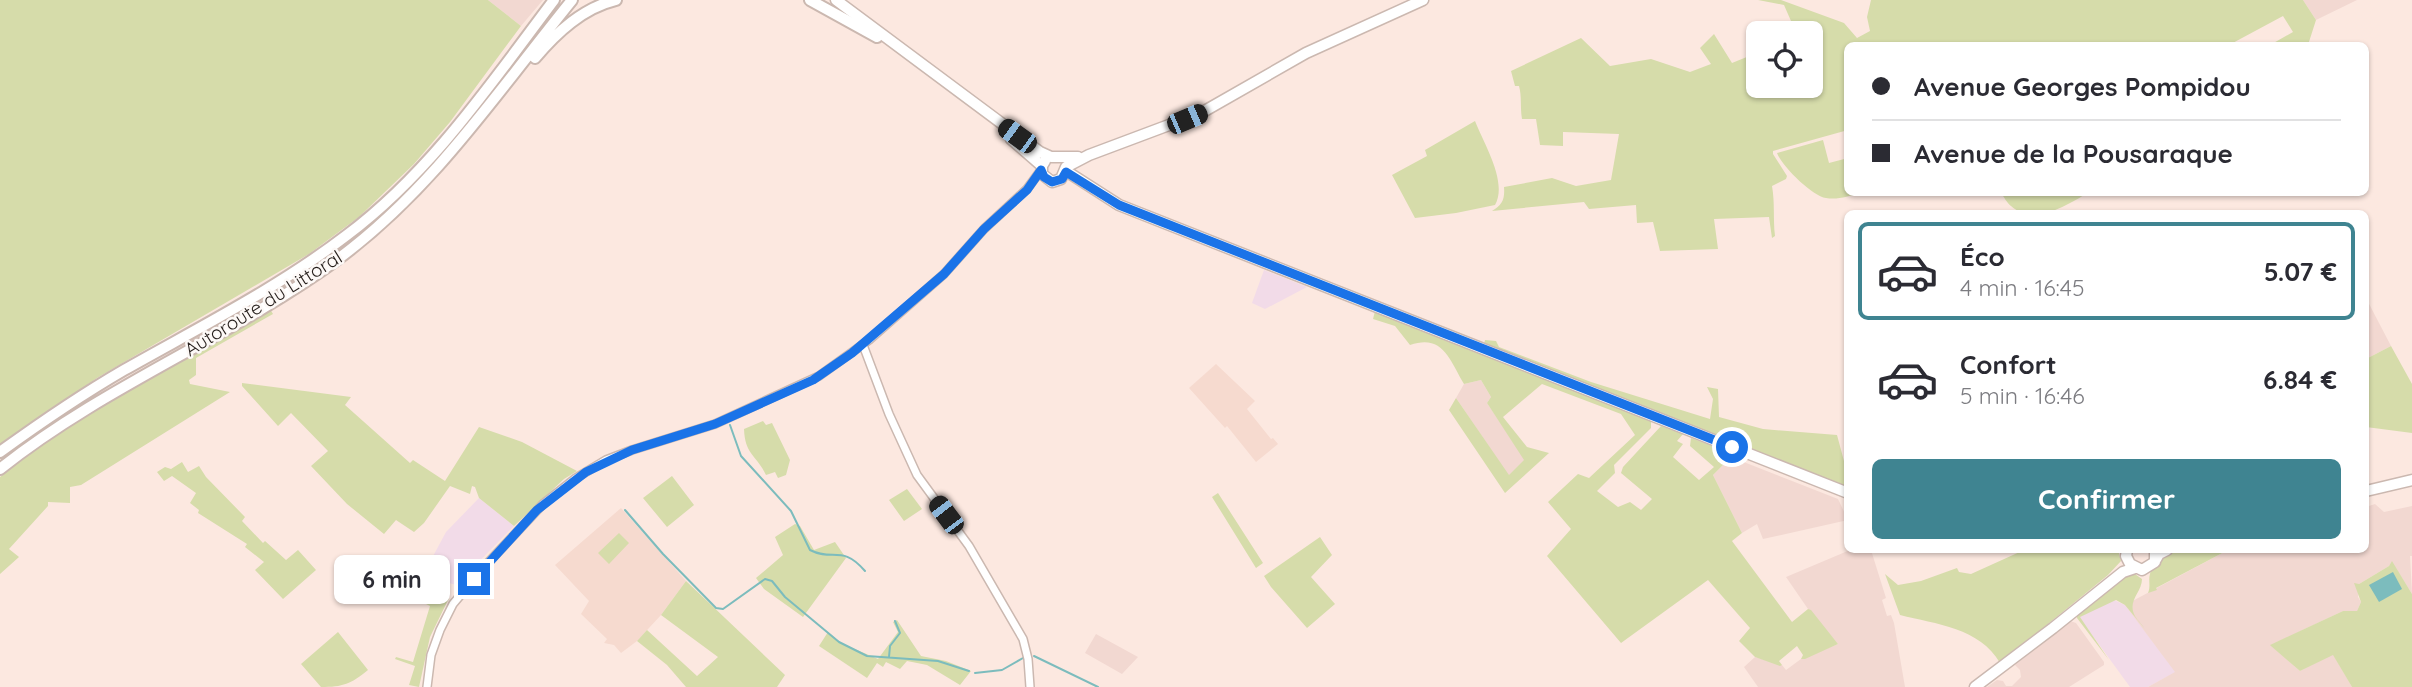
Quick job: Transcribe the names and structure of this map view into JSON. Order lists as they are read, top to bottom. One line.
{"streets":{"highway":["Autoroute du Littoral"]},"page":{"banner":["Avenue Georges Pompidou","Avenue de la Pousaraque"],"list":[{"name":"Éco","note":"4 min · 16:45","value":"5.07 €"},{"name":"Confort","note":"5 min · 16:46","value":"6.84 €"}],"buttons":"Confirmer","bubble":"6 min"}}
